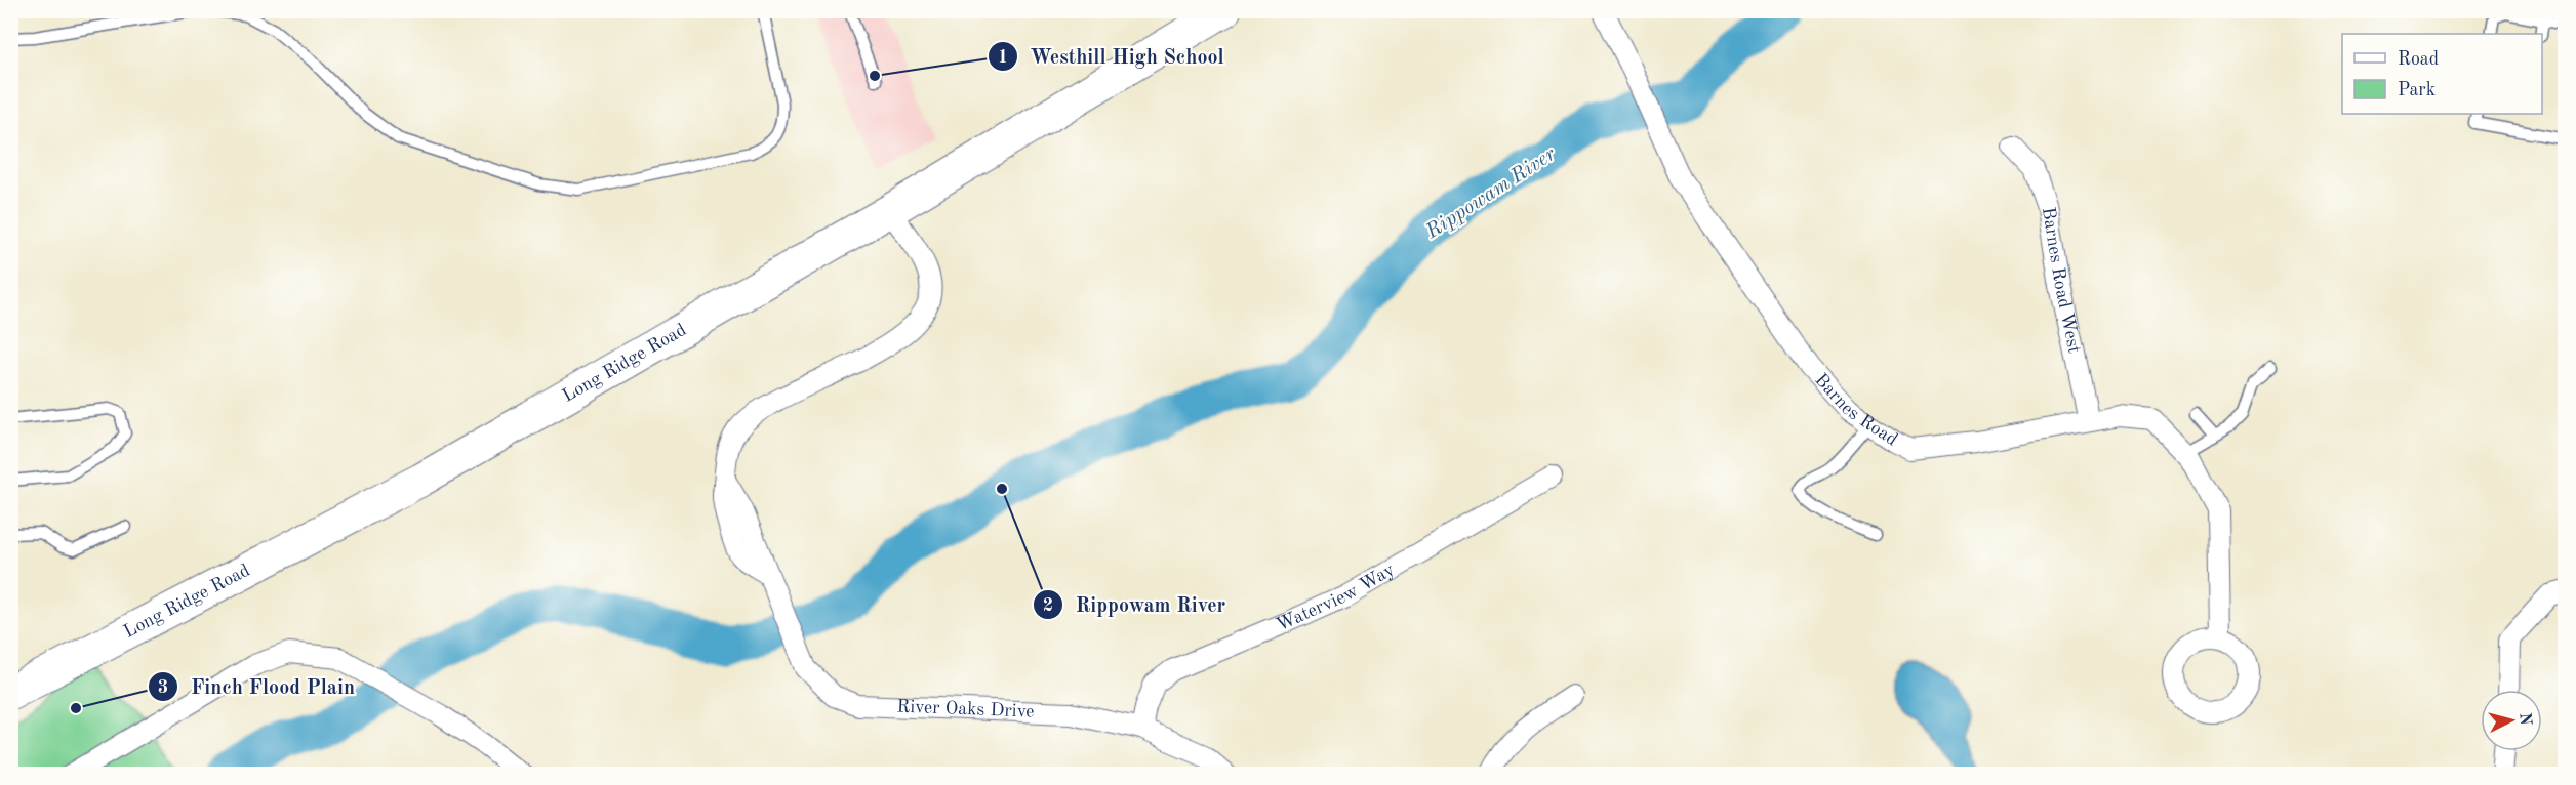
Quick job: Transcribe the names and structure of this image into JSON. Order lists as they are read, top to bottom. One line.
{"streets":{"main road":["Long Ridge Road"],"street":["Barnes Road West","Barnes Road","Waterview Way","River Oaks Drive"]},"crossings":[["Barnes Road West","Barnes Road"],["Long Ridge Road","River Oaks Drive"],["Waterview Way","River Oaks Drive"]],"water":["Rippowam River"],"places":["Westhill High School","Rippowam River","Finch Flood Plain"],"legend":["Road","Park"],"north":"right"}
